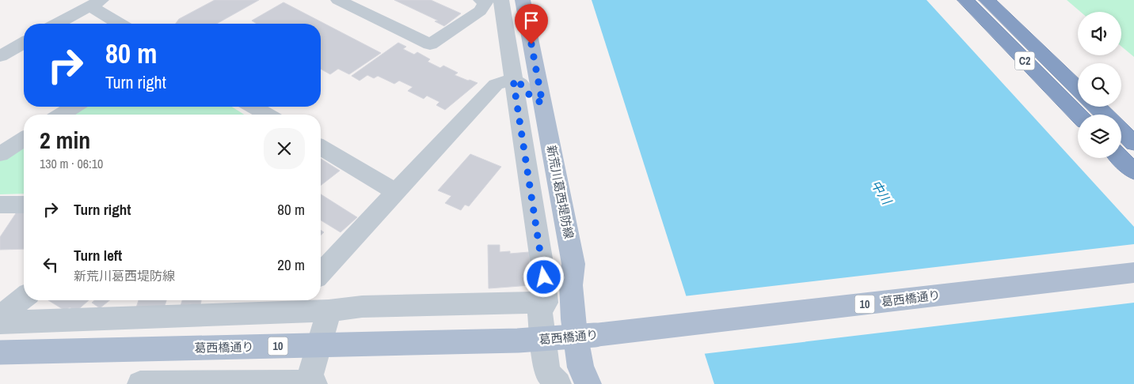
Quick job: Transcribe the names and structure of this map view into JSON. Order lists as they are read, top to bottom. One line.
{"streets":{"highway":["C2"],"main road":["新荒川葛西堤防線","葛西橋通り","10"]},"water":["中川"],"page":{"turn":["80 m","Turn right"],"heading":["2 min","130 m · 06:10"],"list":[{"name":"Turn right","value":"80 m"},{"name":"Turn left","note":"新荒川葛西堤防線","value":"20 m"}]}}
